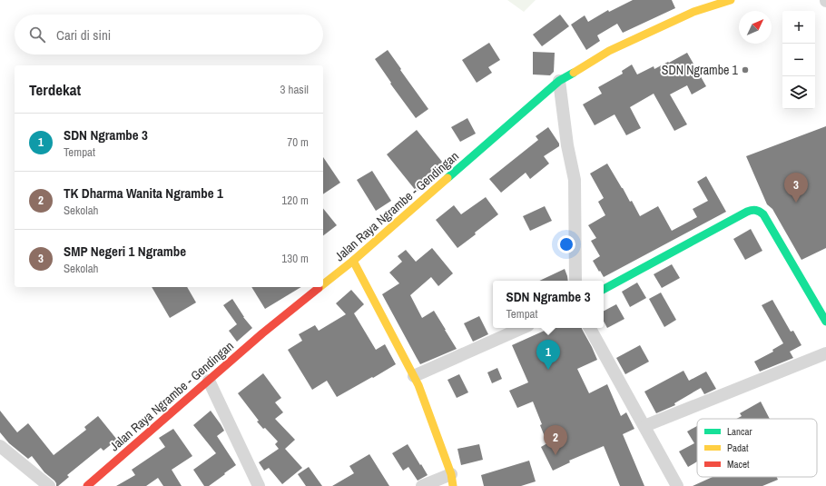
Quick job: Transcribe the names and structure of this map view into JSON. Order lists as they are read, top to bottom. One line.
{"streets":{"main road":["Jalan Raya Ngrambe - Gendingan"]},"places":["SDN Ngrambe 1"],"legend":["Lancar","Padat","Macet"],"north":"top right","page":{"map_buttons":["+","−"],"search":"Cari di sini","heading":["Terdekat","3 hasil"],"list":[{"mark":"1","name":"SDN Ngrambe 3","note":"Tempat","value":"70 m"},{"mark":"2","name":"TK Dharma Wanita Ngrambe 1","note":"Sekolah","value":"120 m"},{"mark":"3","name":"SMP Negeri 1 Ngrambe","note":"Sekolah","value":"130 m"}],"pins":["3","1","2"],"popup":["SDN Ngrambe 3","Tempat"]}}
